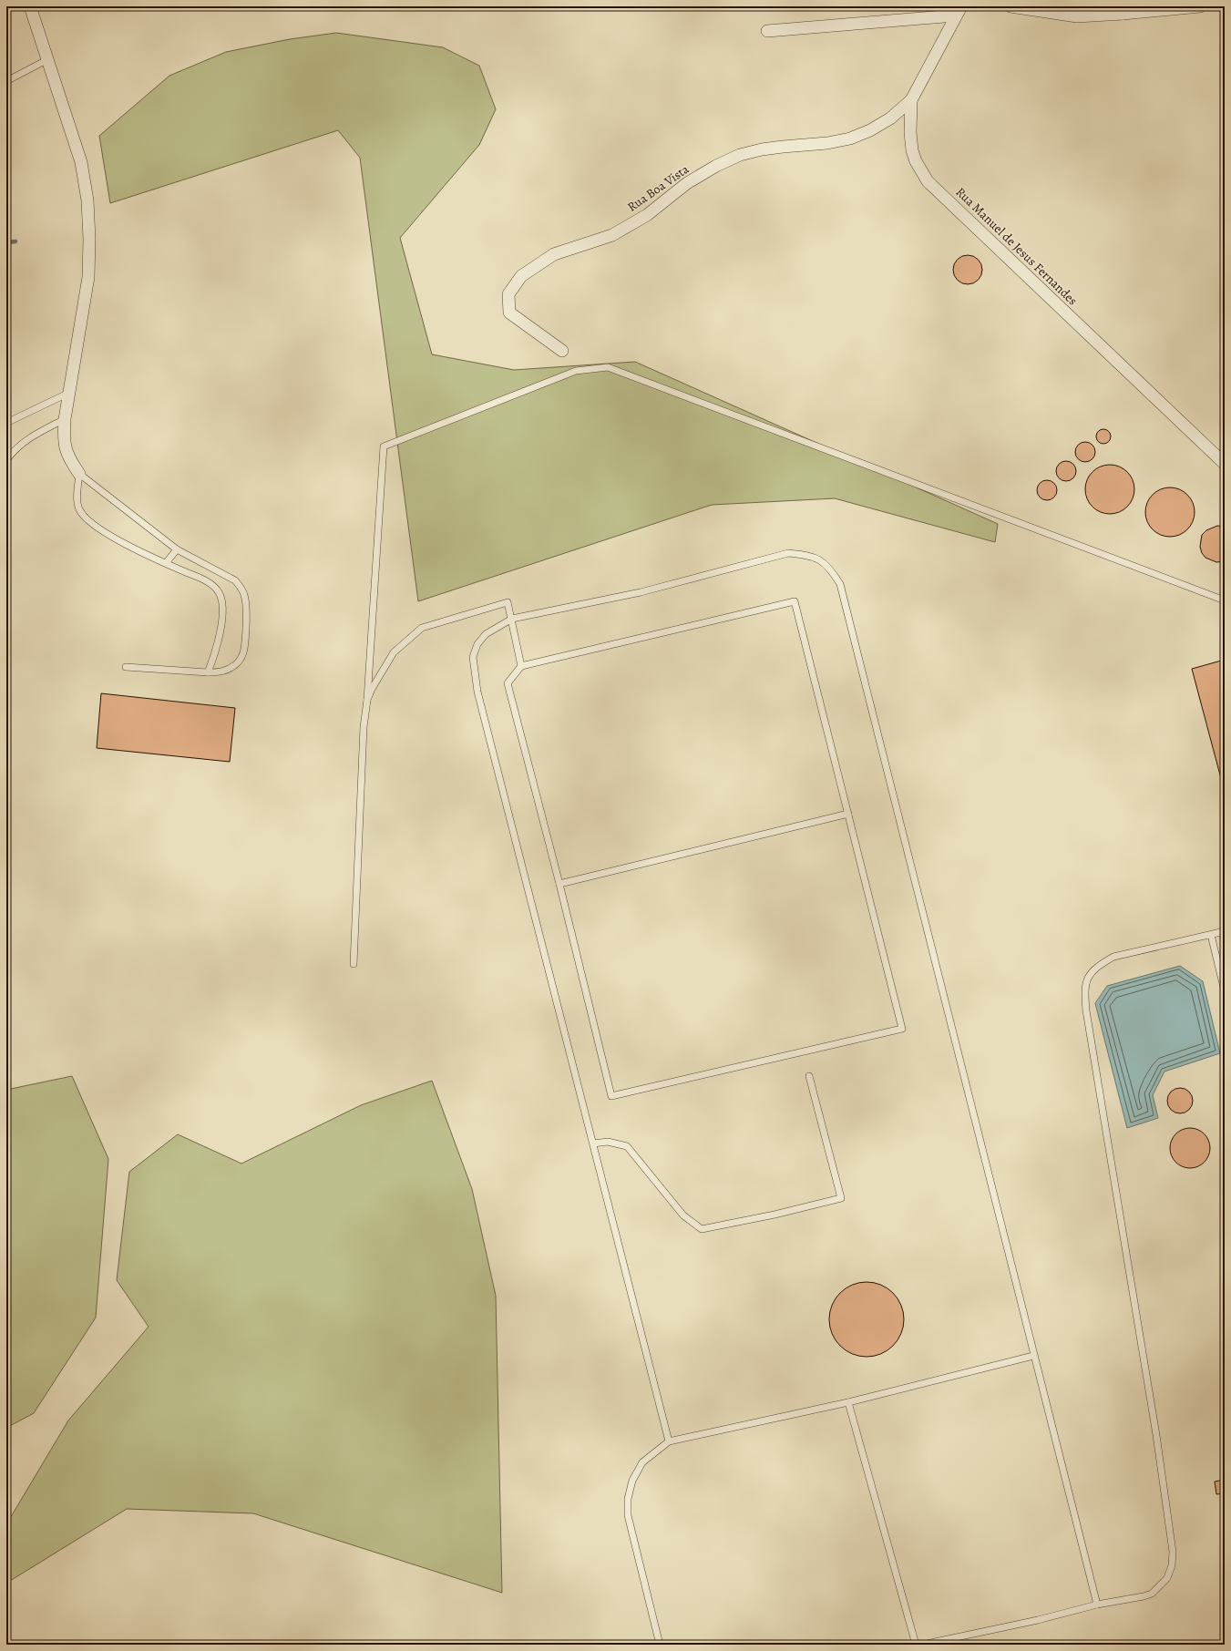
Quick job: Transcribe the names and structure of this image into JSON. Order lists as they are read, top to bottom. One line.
{"streets":{"street":["Rua Boa Vista","Rua Manuel de Jesus Fernandes"]},"crossings":[["Rua Boa Vista","Rua Manuel de Jesus Fernandes"]]}
